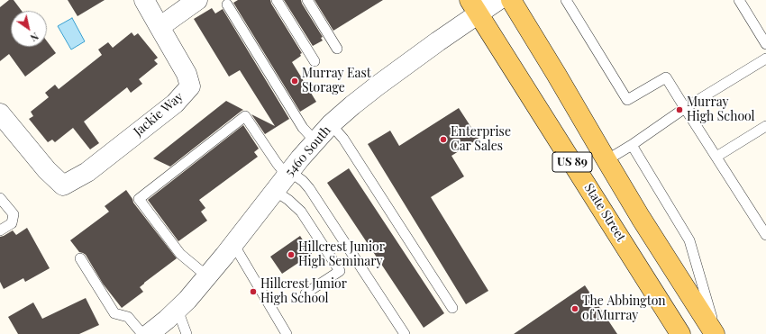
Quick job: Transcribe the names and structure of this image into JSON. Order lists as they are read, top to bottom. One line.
{"streets":{"main road":["US 89","State Street"],"street":["Jackie Way","5460 South"]},"crossings":[["5460 South","State Street"]],"places":["Murray East Storage","Murray High School","Enterprise Car Sales","Hillcrest Junior High Seminary","Hillcrest Junior High School","The Abbington of Murray"],"north":"bottom right"}
